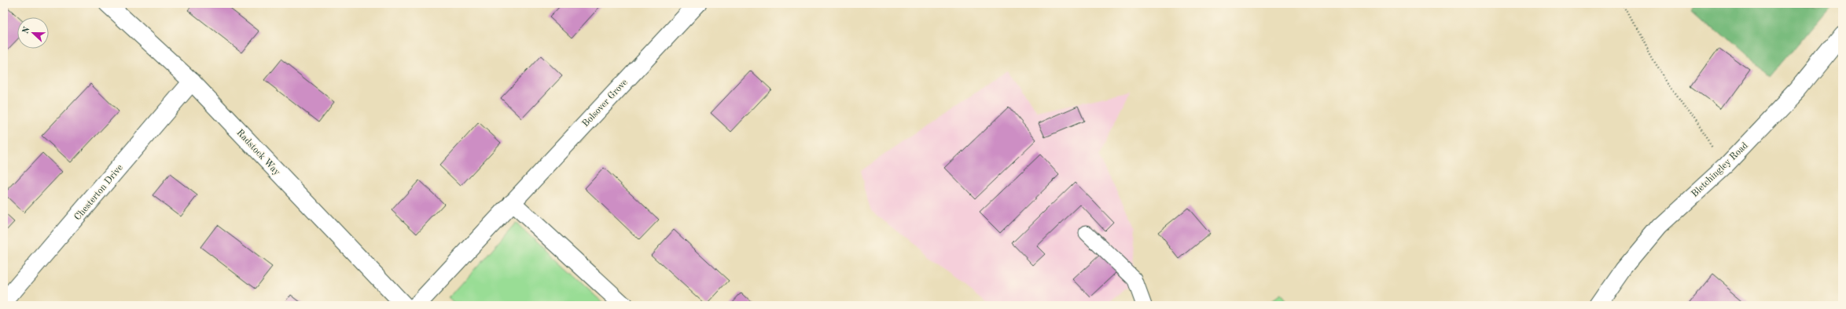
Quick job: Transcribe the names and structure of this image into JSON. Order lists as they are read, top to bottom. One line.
{"streets":{"street":["Bolsover Grove","Radstock Way","Bletchingley Road","Chesterton Drive"]},"crossings":[["Radstock Way","Chesterton Drive"]],"north":"left"}
